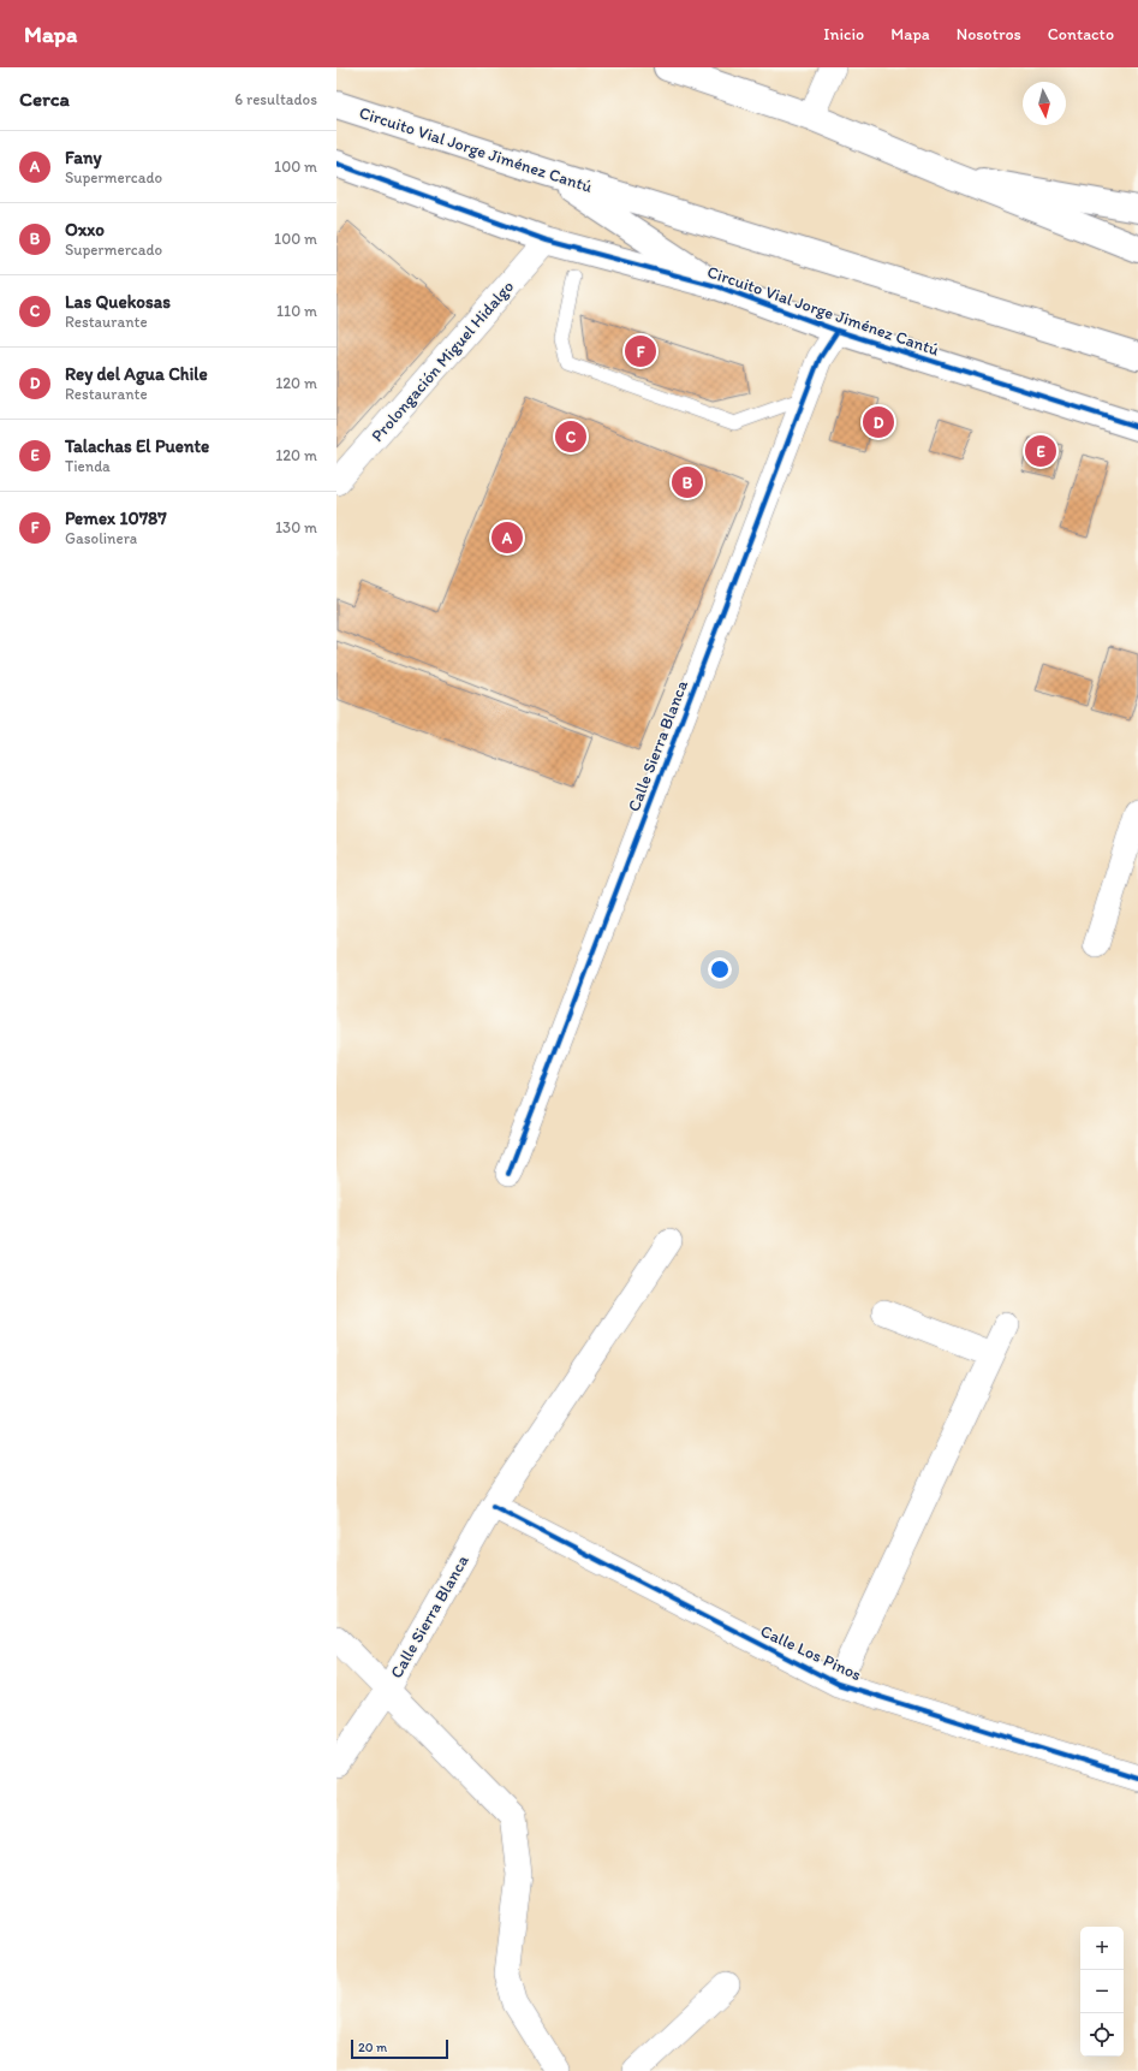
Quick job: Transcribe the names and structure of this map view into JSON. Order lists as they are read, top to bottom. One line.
{"streets":{"main road":["Circuito Vial Jorge Jiménez Cantú"],"street":["Prolongación Miguel Hidalgo","Calle Sierra Blanca","Calle Los Pinos"]},"crossings":[["Circuito Vial Jorge Jiménez Cantú","Prolongación Miguel Hidalgo"],["Circuito Vial Jorge Jiménez Cantú","Calle Sierra Blanca"],["Calle Sierra Blanca","Calle Los Pinos"]],"scale_bar":"20 m","north":"bottom","page":{"header":"Mapa","nav":["Inicio","Mapa","Nosotros","Contacto"],"heading":["Cerca","6 resultados"],"list":[{"mark":"A","name":"Fany","note":"Supermercado","value":"100 m"},{"mark":"B","name":"Oxxo","note":"Supermercado","value":"100 m"},{"mark":"C","name":"Las Quekosas","note":"Restaurante","value":"110 m"},{"mark":"D","name":"Rey del Agua Chile","note":"Restaurante","value":"120 m"},{"mark":"E","name":"Talachas El Puente","note":"Tienda","value":"120 m"},{"mark":"F","name":"Pemex 10787","note":"Gasolinera","value":"130 m"}],"pins":["F","D","C","E","B","A"],"map_buttons":["+","−"],"scale":"20 m"}}
